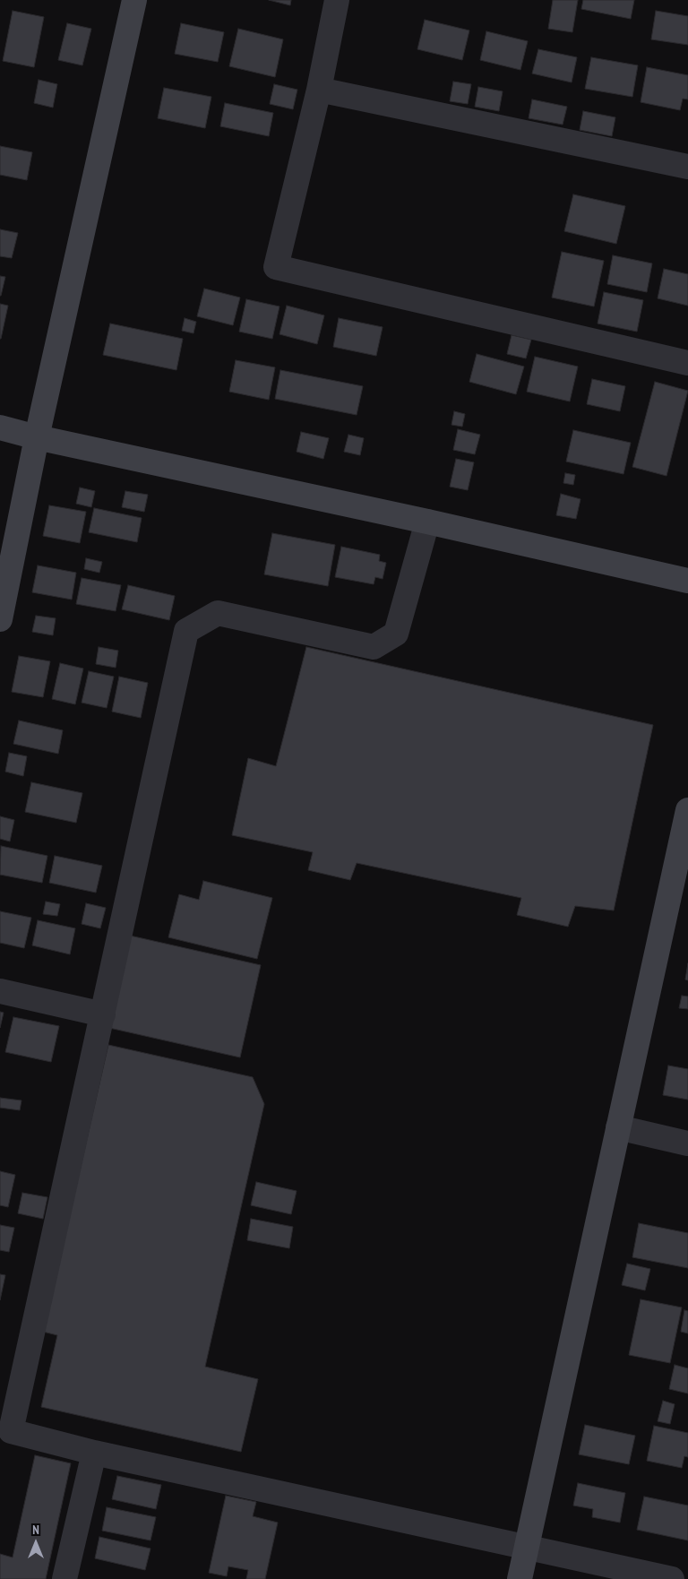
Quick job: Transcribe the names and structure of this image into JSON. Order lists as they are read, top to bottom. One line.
{"north":"top"}
